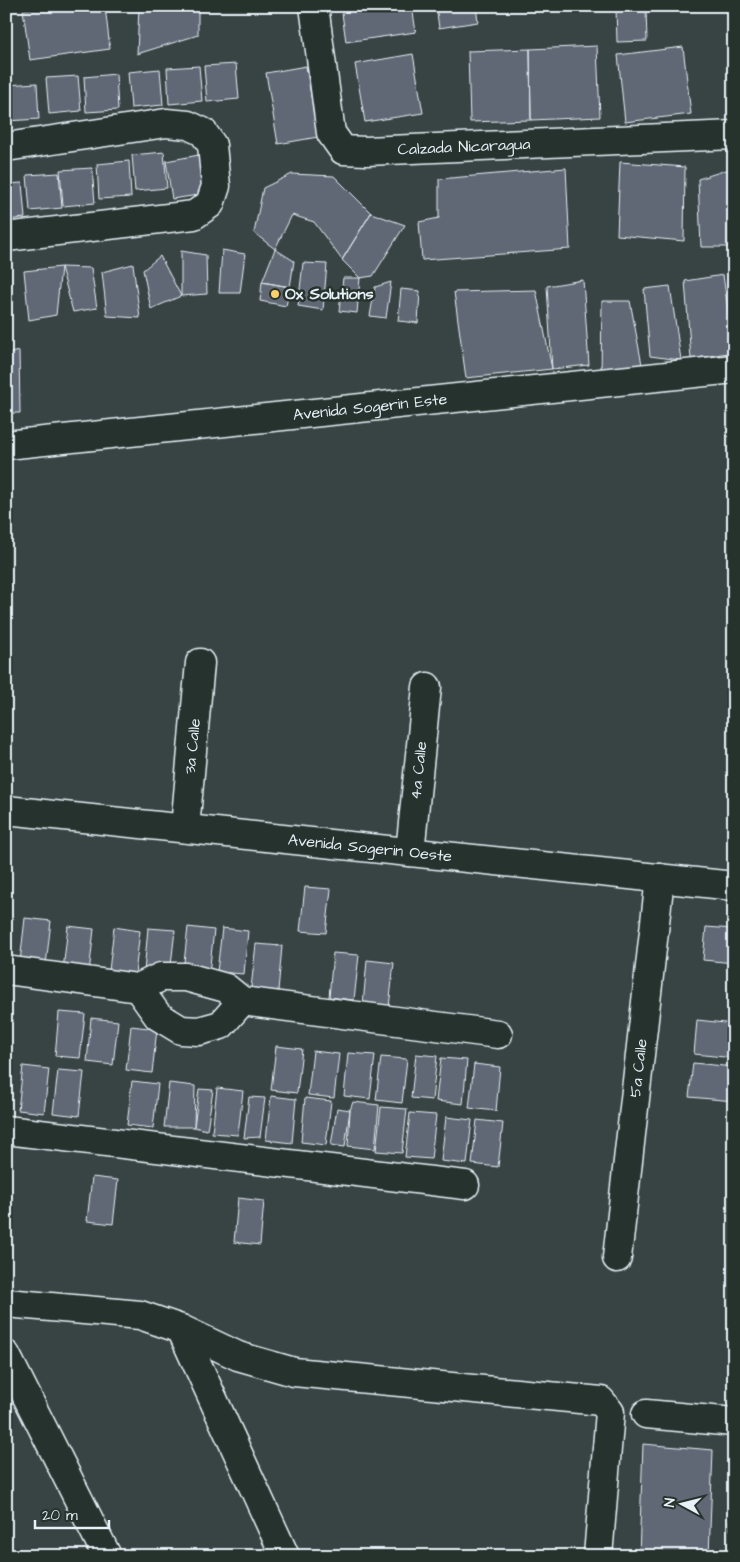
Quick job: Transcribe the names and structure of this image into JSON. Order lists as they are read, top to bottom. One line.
{"streets":{"street":["Calzada Nicaragua","Avenida Sogerin Este","3a Calle","4a Calle","Avenida Sogerin Oeste","5a Calle"]},"crossings":[["3a Calle","Avenida Sogerin Oeste"],["4a Calle","Avenida Sogerin Oeste"],["Avenida Sogerin Oeste","5a Calle"]],"places":["Ox Solutions"],"scale_bar":"20 m","north":"left"}
